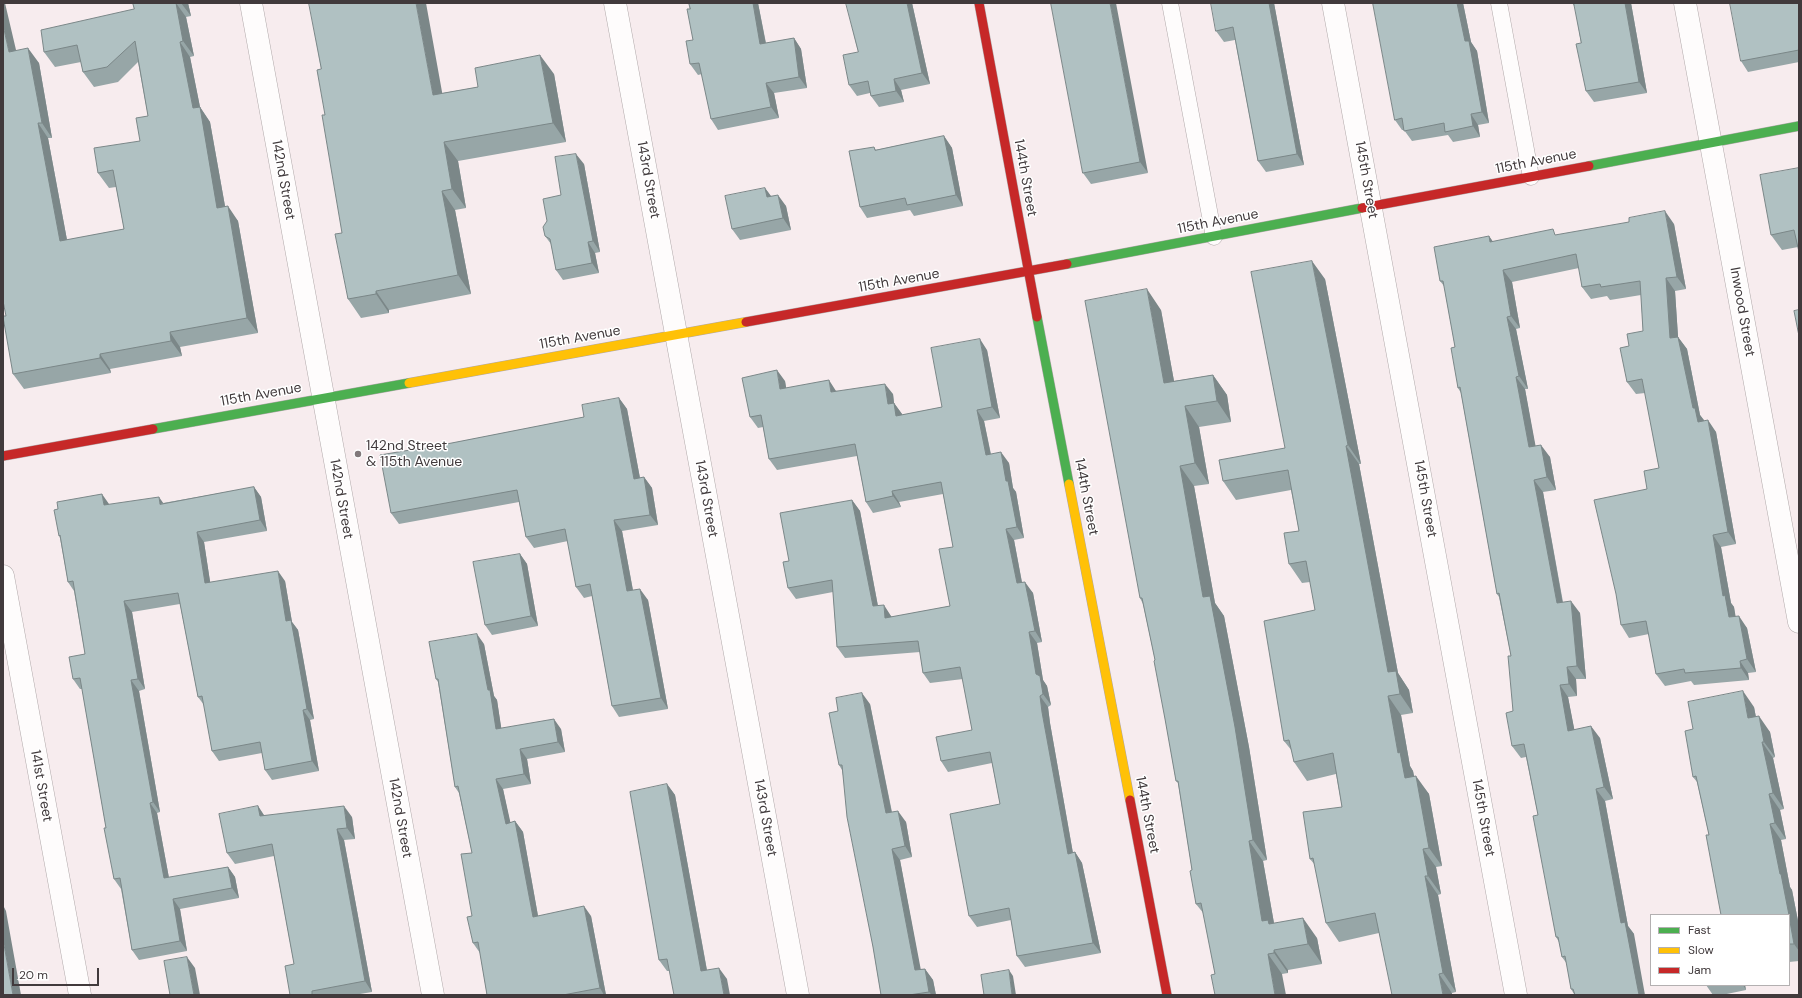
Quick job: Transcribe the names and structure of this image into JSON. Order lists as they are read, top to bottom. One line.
{"streets":{"street":["115th Avenue","144th Street","142nd Street","143rd Street","145th Street","Inwood Street","141st Street"]},"crossings":[["115th Avenue","144th Street"],["115th Avenue","142nd Street"],["115th Avenue","143rd Street"],["115th Avenue","145th Street"],["115th Avenue","Inwood Street"]],"places":["142nd Street & 115th Avenue"],"legend":["Fast","Slow","Jam"],"scale_bar":"20 m"}
